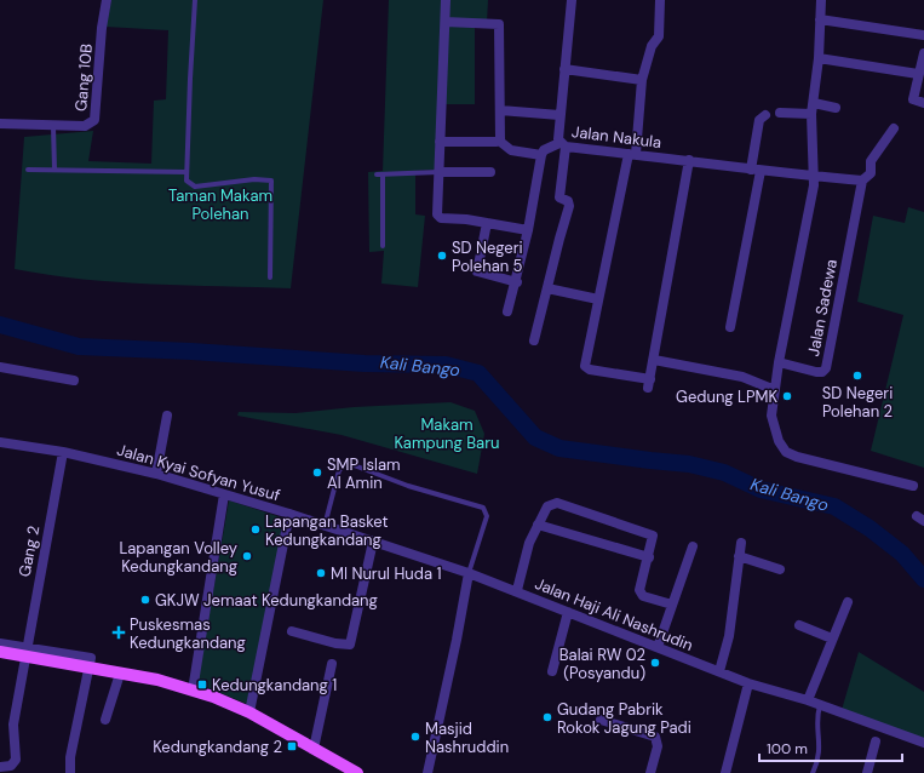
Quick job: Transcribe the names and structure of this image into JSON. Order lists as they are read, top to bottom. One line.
{"streets":{"street":["Gang 10B","Jalan Nakula","Jalan Sadewa","Jalan Kyai Sofyan Yusuf","Gang 2","Jalan Haji Ali Nashrudin"]},"crossings":[["Jalan Nakula","Jalan Sadewa"],["Jalan Kyai Sofyan Yusuf","Gang 2"],["Jalan Kyai Sofyan Yusuf","Jalan Haji Ali Nashrudin"]],"water":["Kali Bango"],"parks":["Taman Makam Polehan","Makam Kampung Baru"],"places":{"other":["SD Negeri Polehan 5","SD Negeri Polehan 2","Gedung LPMK","SMP Islam Al Amin","Lapangan Basket Kedungkandang","Lapangan Volley Kedungkandang","MI Nurul Huda 1","GKJW Jemaat Kedungkandang","Balai RW 02 (Posyandu)","Gudang Pabrik Rokok Jagung Padi","Masjid Nashruddin"],"health":["Puskesmas Kedungkandang"],"transit":["Kedungkandang 1","Kedungkandang 2"]},"scale_bar":"100 m"}
